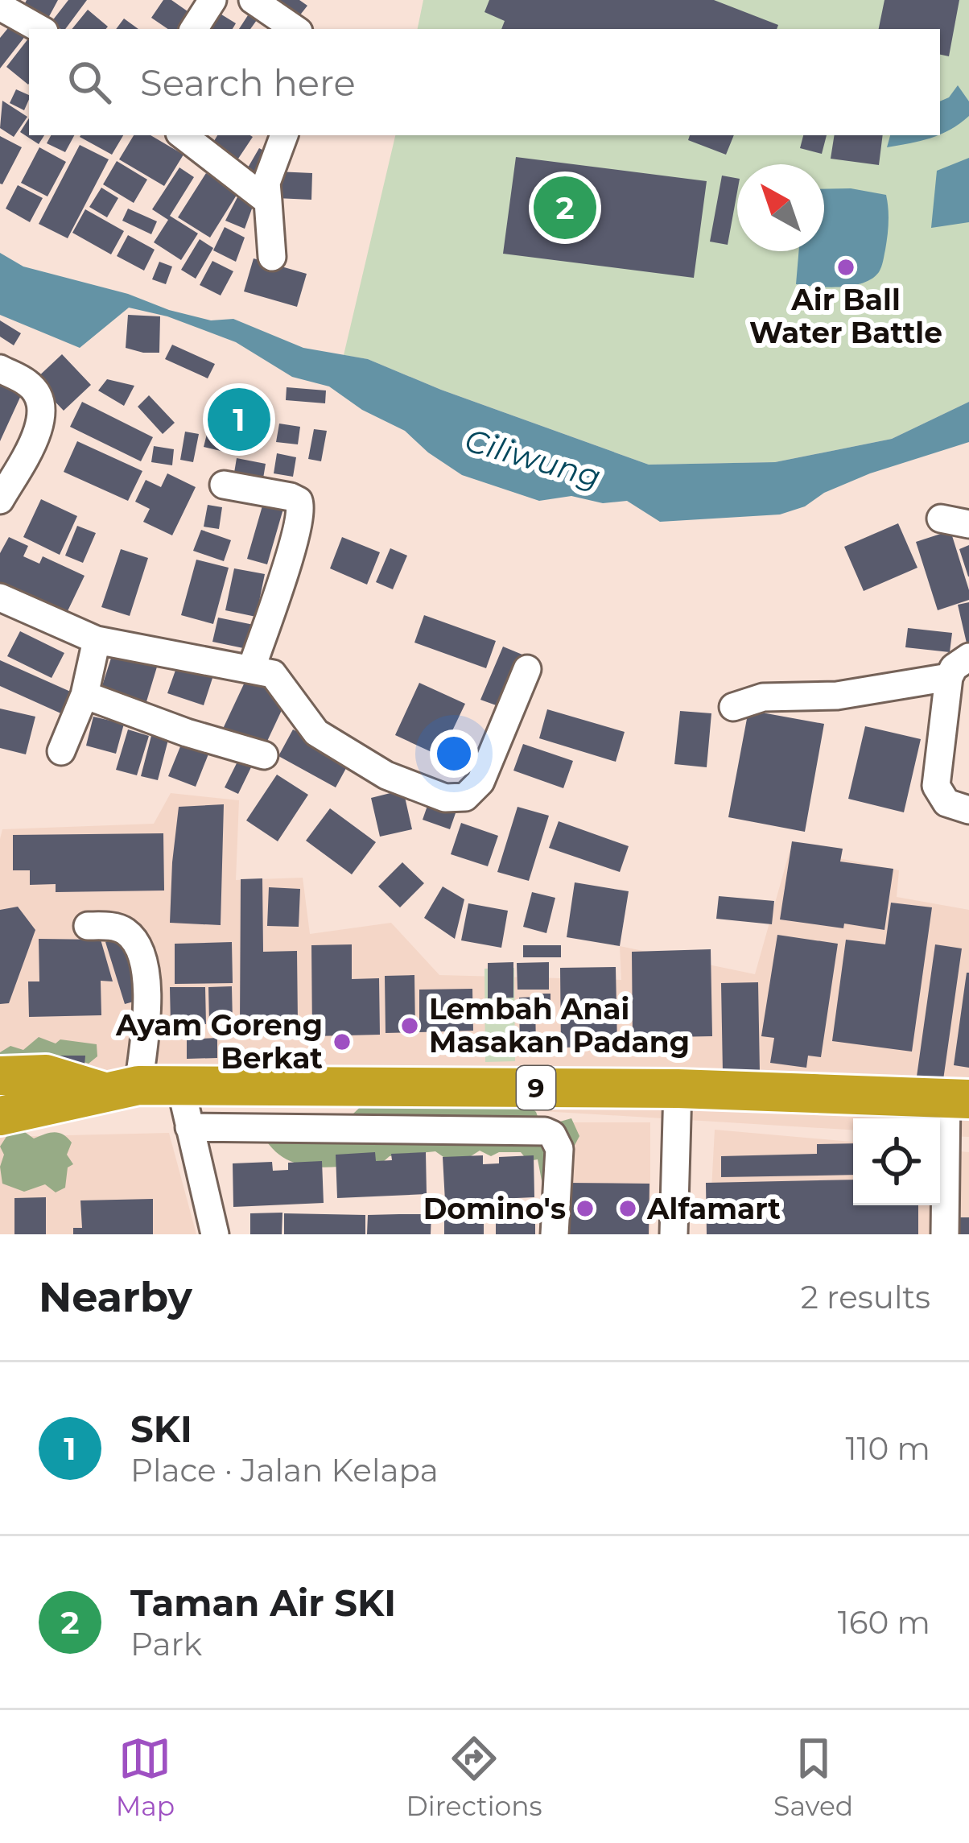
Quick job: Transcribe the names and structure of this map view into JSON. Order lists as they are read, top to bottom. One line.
{"streets":{"highway":["9"]},"water":["Ciliwung"],"places":["Air Ball Water Battle","Lembah Anai Masakan Padang","Ayam Goreng Berkat","Domino's","Alfamart"],"north":"top left","page":{"search":"Search here","pins":["2","1"],"heading":["Nearby","2 results"],"list":[{"mark":"1","name":"SKI","note":"Place · Jalan Kelapa","value":"110 m"},{"mark":"2","name":"Taman Air SKI","note":"Park","value":"160 m"}],"nav":["Map","Directions","Saved"]}}
